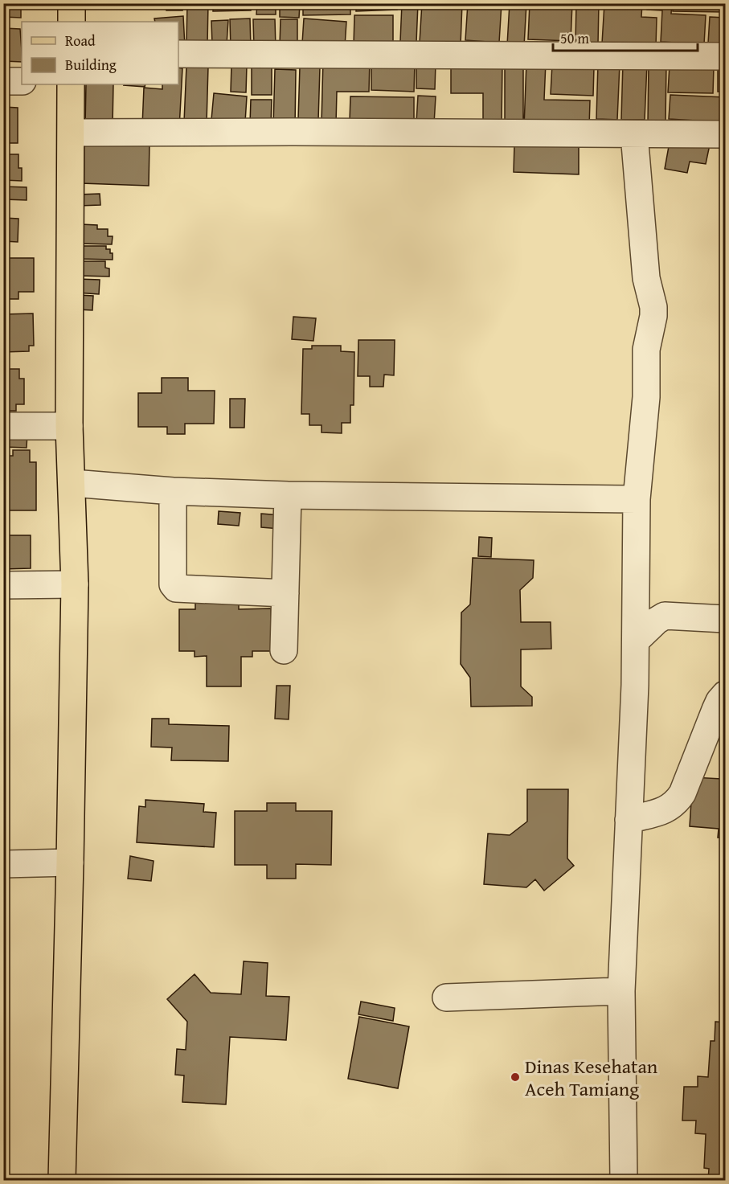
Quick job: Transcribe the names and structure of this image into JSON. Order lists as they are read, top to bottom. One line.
{"places":["Dinas Kesehatan Aceh Tamiang"],"legend":["Road","Building"],"scale_bar":"50 m"}
